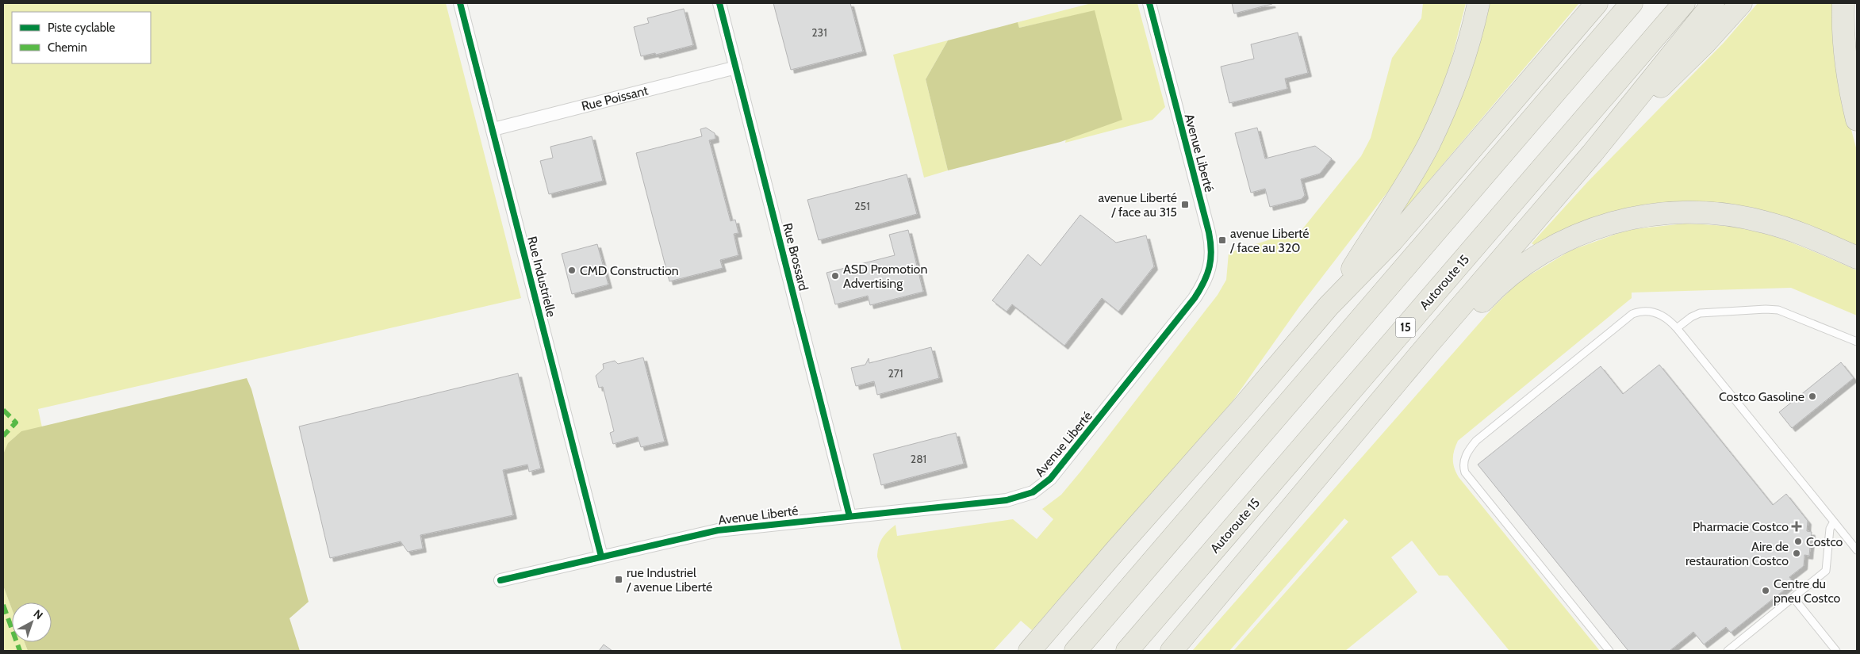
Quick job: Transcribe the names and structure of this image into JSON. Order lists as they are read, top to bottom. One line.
{"streets":{"highway":["Autoroute 15","15"],"street":["Rue Poissant","Avenue Liberté","Rue Brossard","Rue Industrielle"]},"crossings":[["Rue Poissant","Rue Brossard"],["Rue Poissant","Rue Industrielle"],["Avenue Liberté","Rue Brossard"],["Avenue Liberté","Rue Industrielle"]],"places":{"transit":["avenue Liberté / face au 315","avenue Liberté / face au 320","rue Industriel / avenue Liberté"],"other":["CMD Construction","ASD Promotion Advertising","Costco Gasoline","Costco","Aire de restauration Costco","Centre du pneu Costco"],"health":["Pharmacie Costco"]},"house_numbers":["231","251","271","281"],"legend":["Piste cyclable","Chemin"],"north":"top right"}
